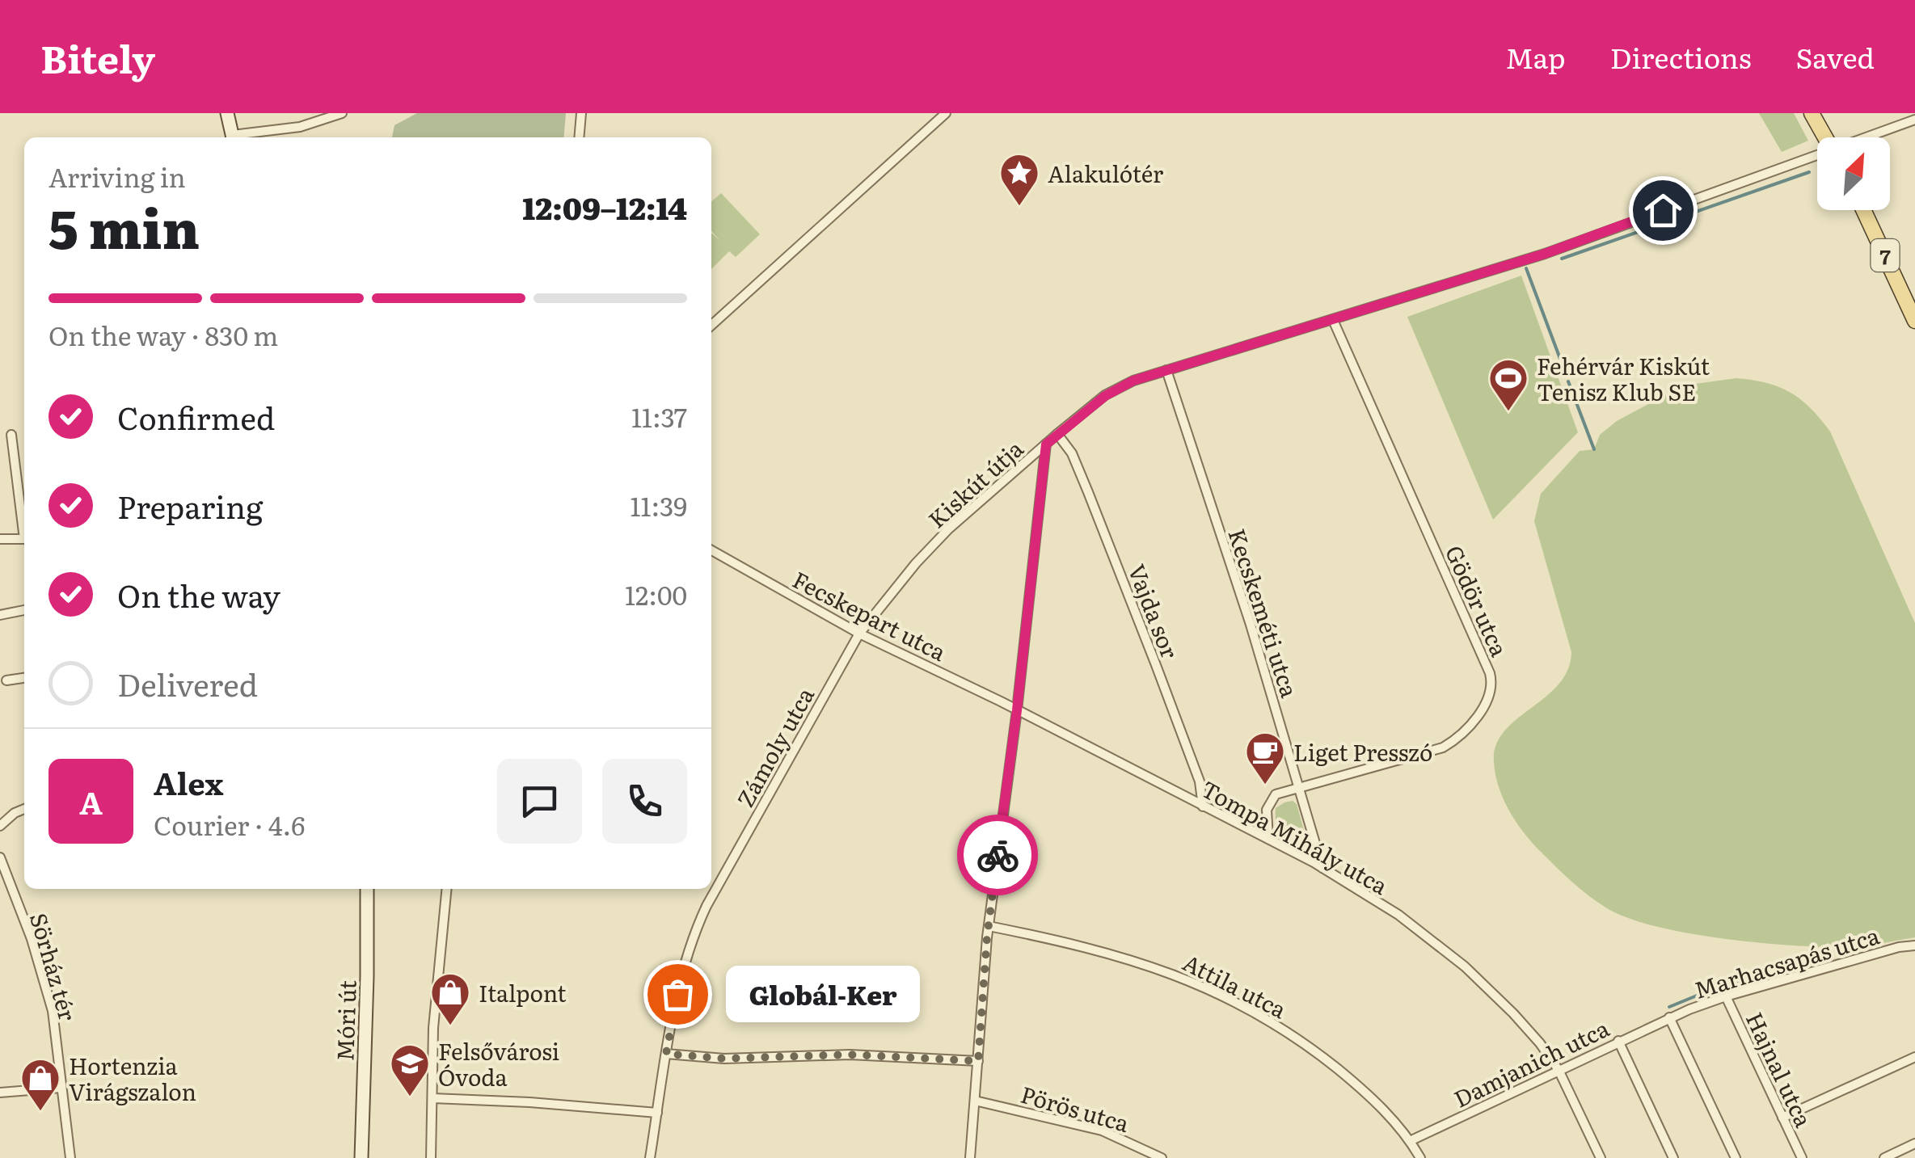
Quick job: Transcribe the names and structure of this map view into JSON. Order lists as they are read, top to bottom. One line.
{"streets":{"main road":["7","Móri út"],"street":["Kiskút útja","Gödör utca","Vajda sor","Kecskeméti utca","Fecskepart utca","Zámoly utca","Tompa Mihály utca","Marhacsapás utca","Sörház tér","Attila utca","Damjanich utca","Hajnal utca","Pörös utca"]},"crossings":[["Kiskút útja","Gödör utca"],["Kiskút útja","Vajda sor"],["Kiskút útja","Kecskeméti utca"],["Kiskút útja","Fecskepart utca"],["Kiskút útja","Zámoly utca"],["Gödör utca","Kecskeméti utca"],["Vajda sor","Tompa Mihály utca"],["Kecskeméti utca","Tompa Mihály utca"],["Fecskepart utca","Zámoly utca"],["Fecskepart utca","Tompa Mihály utca"],["Tompa Mihály utca","Damjanich utca"],["Marhacsapás utca","Damjanich utca"],["Marhacsapás utca","Hajnal utca"],["Attila utca","Damjanich utca"]],"places":{"place":["Alakulótér"],"sports":["Fehérvár Kiskút Tenisz Klub SE"],"cafe":["Liget Presszó"],"other":["Globál-Ker"],"shop":["Italpont","Hortenzia Virágszalon"],"school or university":["Felsővárosi Óvoda"]},"north":"top right","page":{"header":"Bitely","nav":["Map","Directions","Saved"],"heading":["5 min","Arriving in","12:09–12:14"],"panel":["Alex","Courier · 4.6"],"bar":"On the way · 830 m","list":[["Confirmed","11:37"],["Preparing","11:39"],["On the way","12:00"],"Delivered"],"round":"A","bubble":"Globál-Ker"}}
